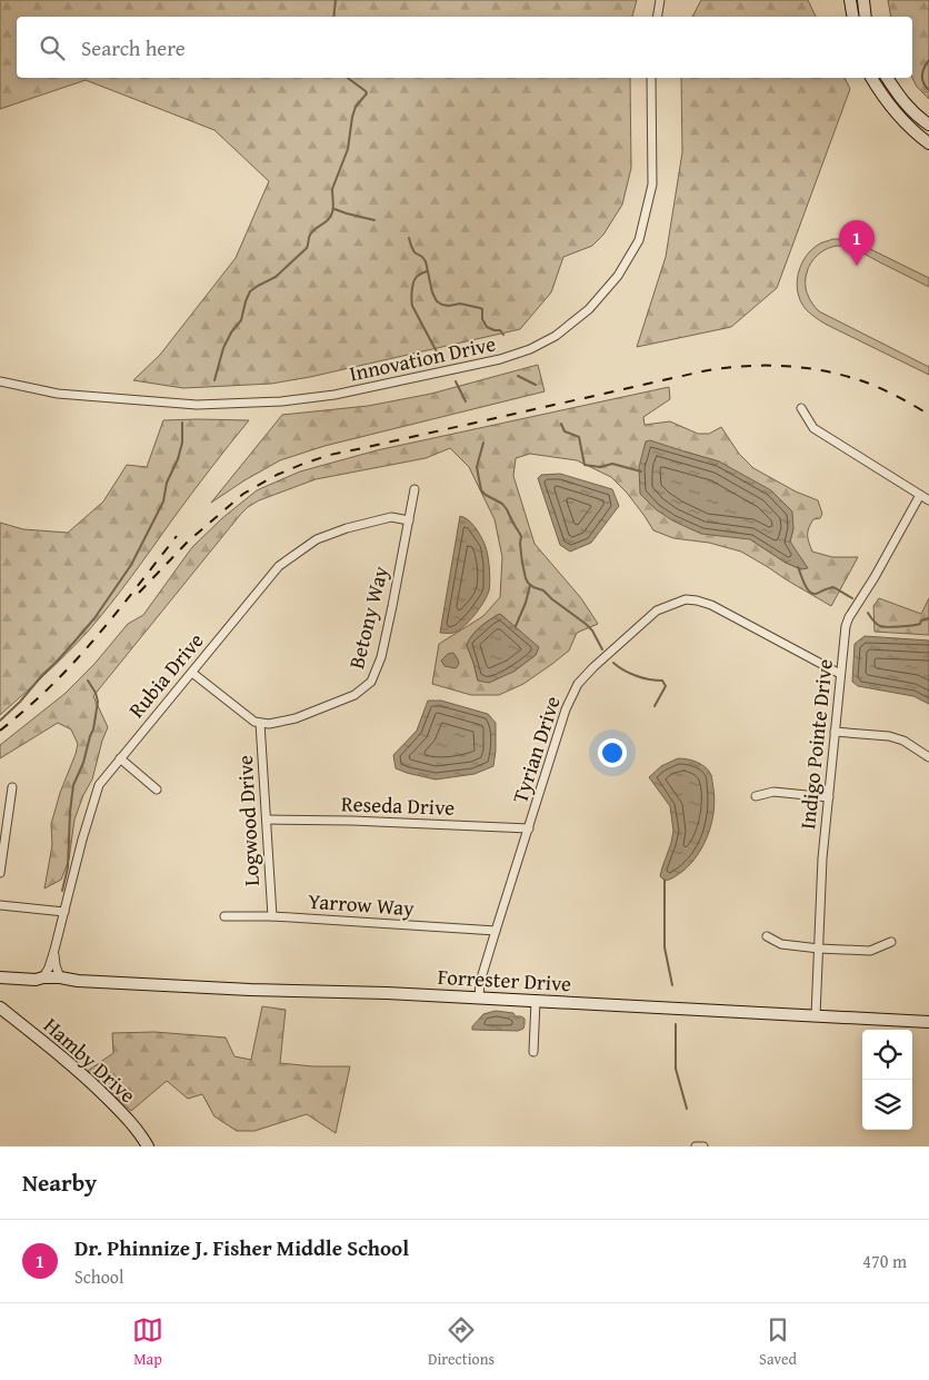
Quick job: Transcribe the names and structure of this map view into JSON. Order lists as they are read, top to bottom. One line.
{"streets":{"street":["Innovation Drive","Betony Way","Rubia Drive","Indigo Pointe Drive","Tyrian Drive","Reseda Drive","Logwood Drive","Yarrow Way","Forrester Drive","Hamby Drive"]},"crossings":[["Betony Way","Rubia Drive"],["Betony Way","Logwood Drive"],["Rubia Drive","Forrester Drive"],["Indigo Pointe Drive","Tyrian Drive"],["Indigo Pointe Drive","Forrester Drive"],["Tyrian Drive","Reseda Drive"],["Tyrian Drive","Yarrow Way"],["Tyrian Drive","Forrester Drive"],["Reseda Drive","Logwood Drive"],["Logwood Drive","Yarrow Way"]],"page":{"search":"Search here","pins":"1","heading":"Nearby","list":[{"mark":"1","name":"Dr. Phinnize J. Fisher Middle School","note":"School","value":"470 m"}],"nav":["Map","Directions","Saved"]}}
